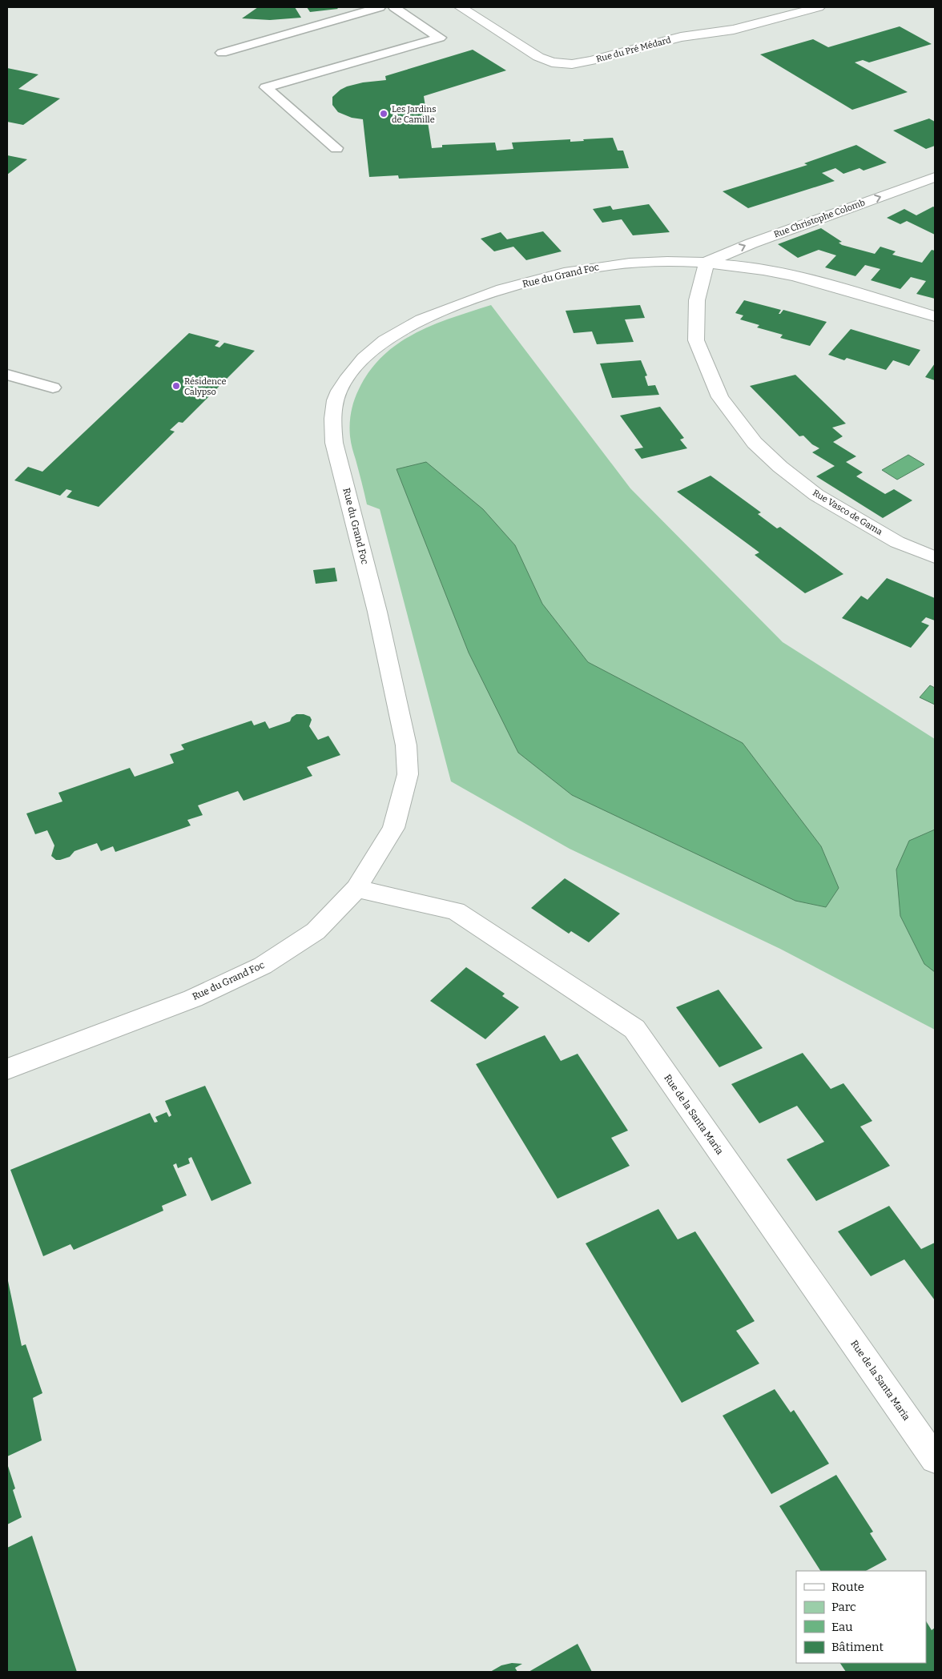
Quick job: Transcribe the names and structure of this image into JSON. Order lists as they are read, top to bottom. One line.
{"streets":{"street":["Rue du Pré Médard","Rue Christophe Colomb","Rue du Grand Foc","Rue Vasco de Gama","Rue de la Santa Maria"]},"crossings":[["Rue Christophe Colomb","Rue du Grand Foc"],["Rue Christophe Colomb","Rue Vasco de Gama"],["Rue du Grand Foc","Rue Vasco de Gama"],["Rue du Grand Foc","Rue de la Santa Maria"]],"one_way":["Rue Christophe Colomb"],"places":["Les Jardins de Camille","Résidence Calypso"],"legend":["Route","Parc","Eau","Bâtiment"]}
